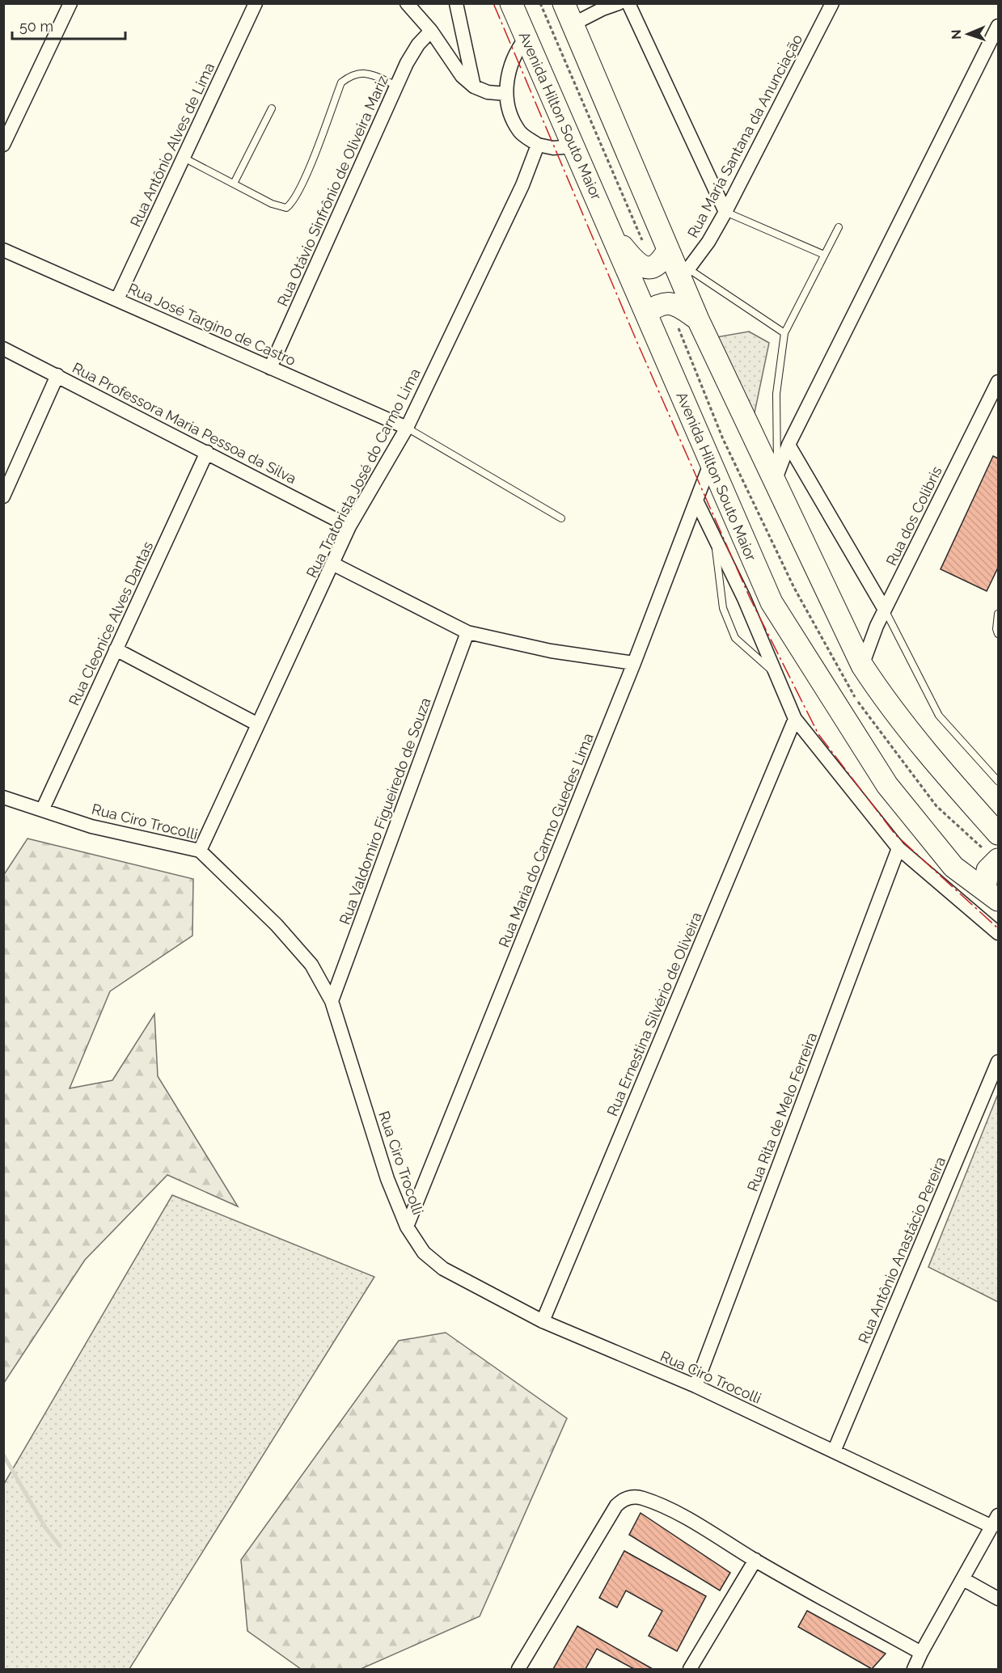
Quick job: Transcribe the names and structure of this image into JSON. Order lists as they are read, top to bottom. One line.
{"streets":{"main road":["Avenida Hilton Souto Maior"],"street":["Rua Maria Santana da Anunciação","Rua Antônio Alves de Lima","Rua Otávio Sinfrônio de Oliveira Mariz","Rua José Targino de Castro","Rua Professora Maria Pessoa da Silva","Rua Tratorista José do Carmo Lima","Rua dos Colibris","Rua Cleonice Alves Dantas","Rua Valdomiro Figueiredo de Souza","Rua Ciro Trocolli","Rua Maria do Carmo Guedes Lima","Rua Ernestina Silvério de Oliveira","Rua Rita de Melo Ferreira","Rua Antônio Anastácio Pereira"]},"crossings":[["Avenida Hilton Souto Maior","Rua Maria do Carmo Guedes Lima"],["Avenida Hilton Souto Maior","Rua Ernestina Silvério de Oliveira"],["Avenida Hilton Souto Maior","Rua Rita de Melo Ferreira"],["Rua Antônio Alves de Lima","Rua José Targino de Castro"],["Rua Otávio Sinfrônio de Oliveira Mariz","Rua José Targino de Castro"],["Rua José Targino de Castro","Rua Tratorista José do Carmo Lima"],["Rua Professora Maria Pessoa da Silva","Rua Tratorista José do Carmo Lima"],["Rua Professora Maria Pessoa da Silva","Rua Cleonice Alves Dantas"],["Rua Tratorista José do Carmo Lima","Rua Ciro Trocolli"],["Rua Cleonice Alves Dantas","Rua Ciro Trocolli"],["Rua Valdomiro Figueiredo de Souza","Rua Ciro Trocolli"],["Rua Ciro Trocolli","Rua Maria do Carmo Guedes Lima"],["Rua Ciro Trocolli","Rua Ernestina Silvério de Oliveira"],["Rua Ciro Trocolli","Rua Rita de Melo Ferreira"],["Rua Ciro Trocolli","Rua Antônio Anastácio Pereira"]],"scale_bar":"50 m","north":"left"}
